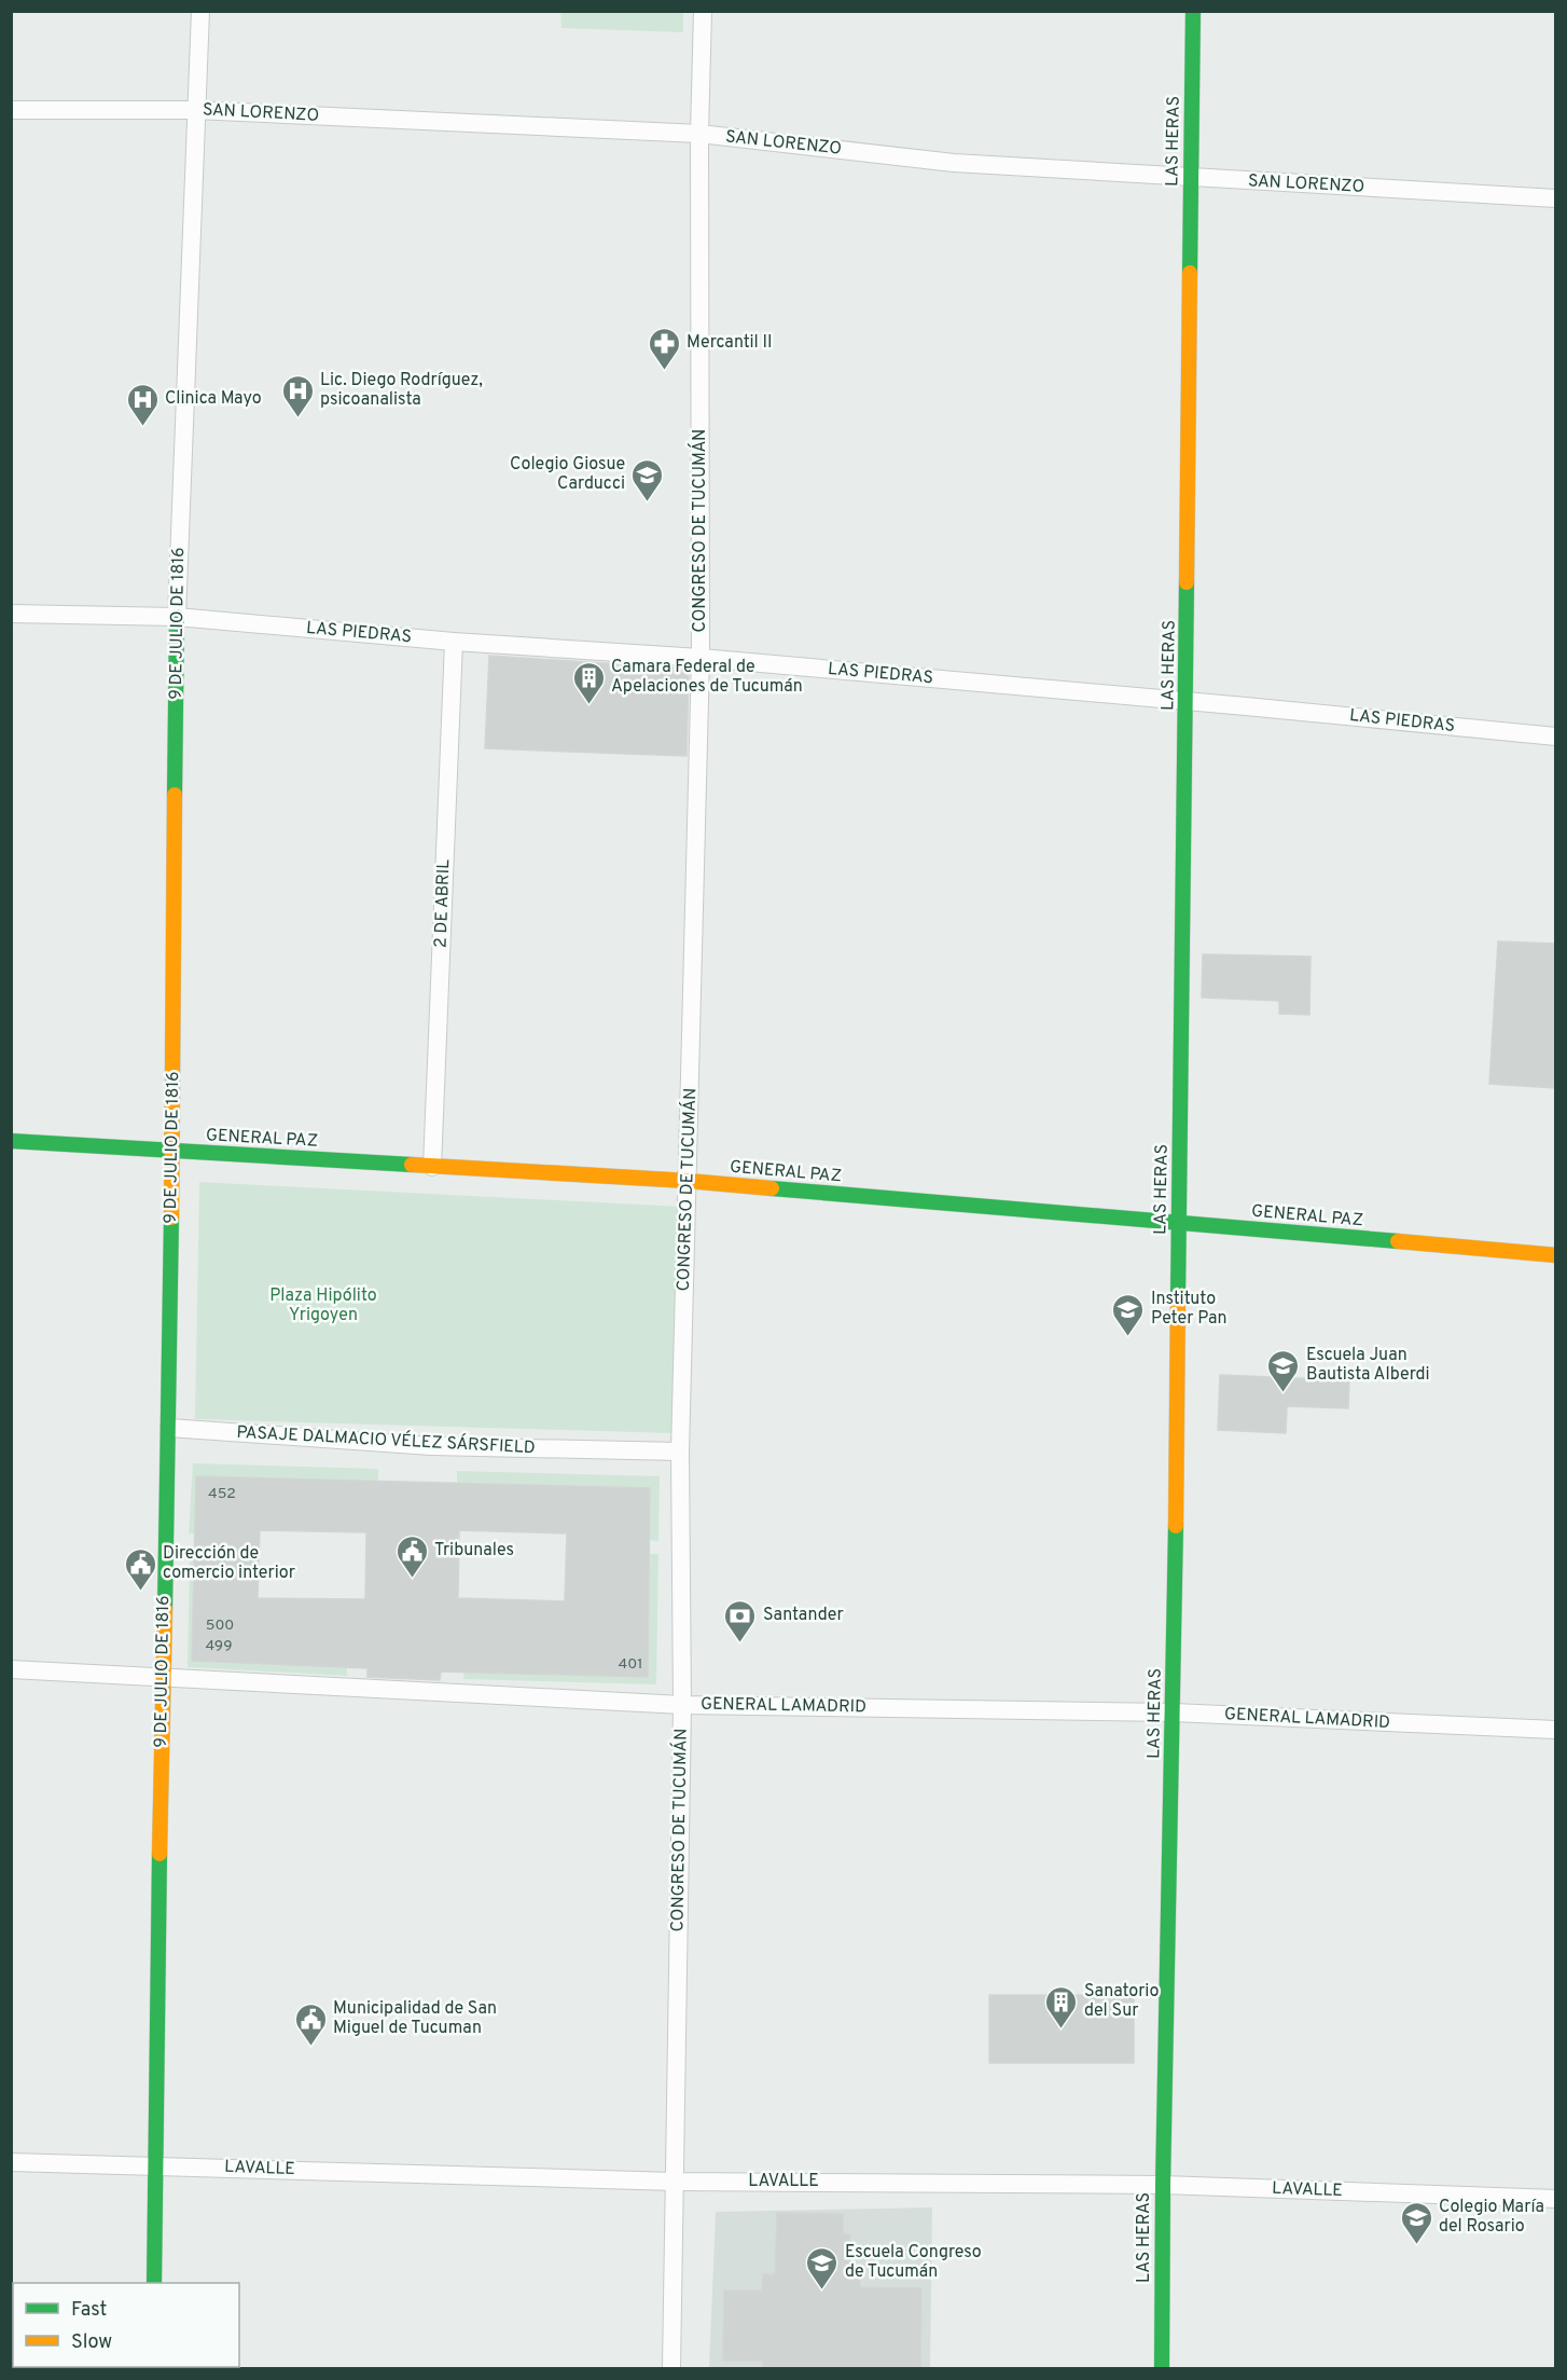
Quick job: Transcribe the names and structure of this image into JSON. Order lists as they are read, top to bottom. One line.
{"streets":{"street":["SAN LORENZO","LAS HERAS","CONGRESO DE TUCUMÁN","9 DE JULIO DE 1816","LAS PIEDRAS","2 DE ABRIL","GENERAL PAZ","PASAJE DALMACIO VÉLEZ SÁRSFIELD","GENERAL LAMADRID","LAVALLE"]},"crossings":[["SAN LORENZO","LAS HERAS"],["SAN LORENZO","CONGRESO DE TUCUMÁN"],["SAN LORENZO","9 DE JULIO DE 1816"],["LAS HERAS","LAS PIEDRAS"],["LAS HERAS","GENERAL PAZ"],["LAS HERAS","GENERAL LAMADRID"],["LAS HERAS","LAVALLE"],["CONGRESO DE TUCUMÁN","LAS PIEDRAS"],["CONGRESO DE TUCUMÁN","GENERAL PAZ"],["CONGRESO DE TUCUMÁN","PASAJE DALMACIO VÉLEZ SÁRSFIELD"],["CONGRESO DE TUCUMÁN","GENERAL LAMADRID"],["CONGRESO DE TUCUMÁN","LAVALLE"],["9 DE JULIO DE 1816","LAS PIEDRAS"],["9 DE JULIO DE 1816","GENERAL PAZ"],["9 DE JULIO DE 1816","PASAJE DALMACIO VÉLEZ SÁRSFIELD"],["9 DE JULIO DE 1816","GENERAL LAMADRID"],["9 DE JULIO DE 1816","LAVALLE"],["LAS PIEDRAS","2 DE ABRIL"],["2 DE ABRIL","GENERAL PAZ"]],"parks":["Plaza Hipólito Yrigoyen"],"places":{"pharmacy":["Mercantil II"],"hospital":["Lic. Diego Rodríguez, psicoanalista","Clinica Mayo"],"school or university":["Colegio Giosue Carducci","Instituto Peter Pan","Escuela Juan Bautista Alberdi","Colegio María del Rosario","Escuela Congreso de Tucumán"],"building":["Camara Federal de Apelaciones de Tucumán","Sanatorio del Sur"],"public building":["Tribunales","Dirección de comercio interior","Municipalidad de San Miguel de Tucuman"],"bank":["Santander"]},"house_numbers":["452","500","499","401"],"legend":["Fast","Slow"]}
